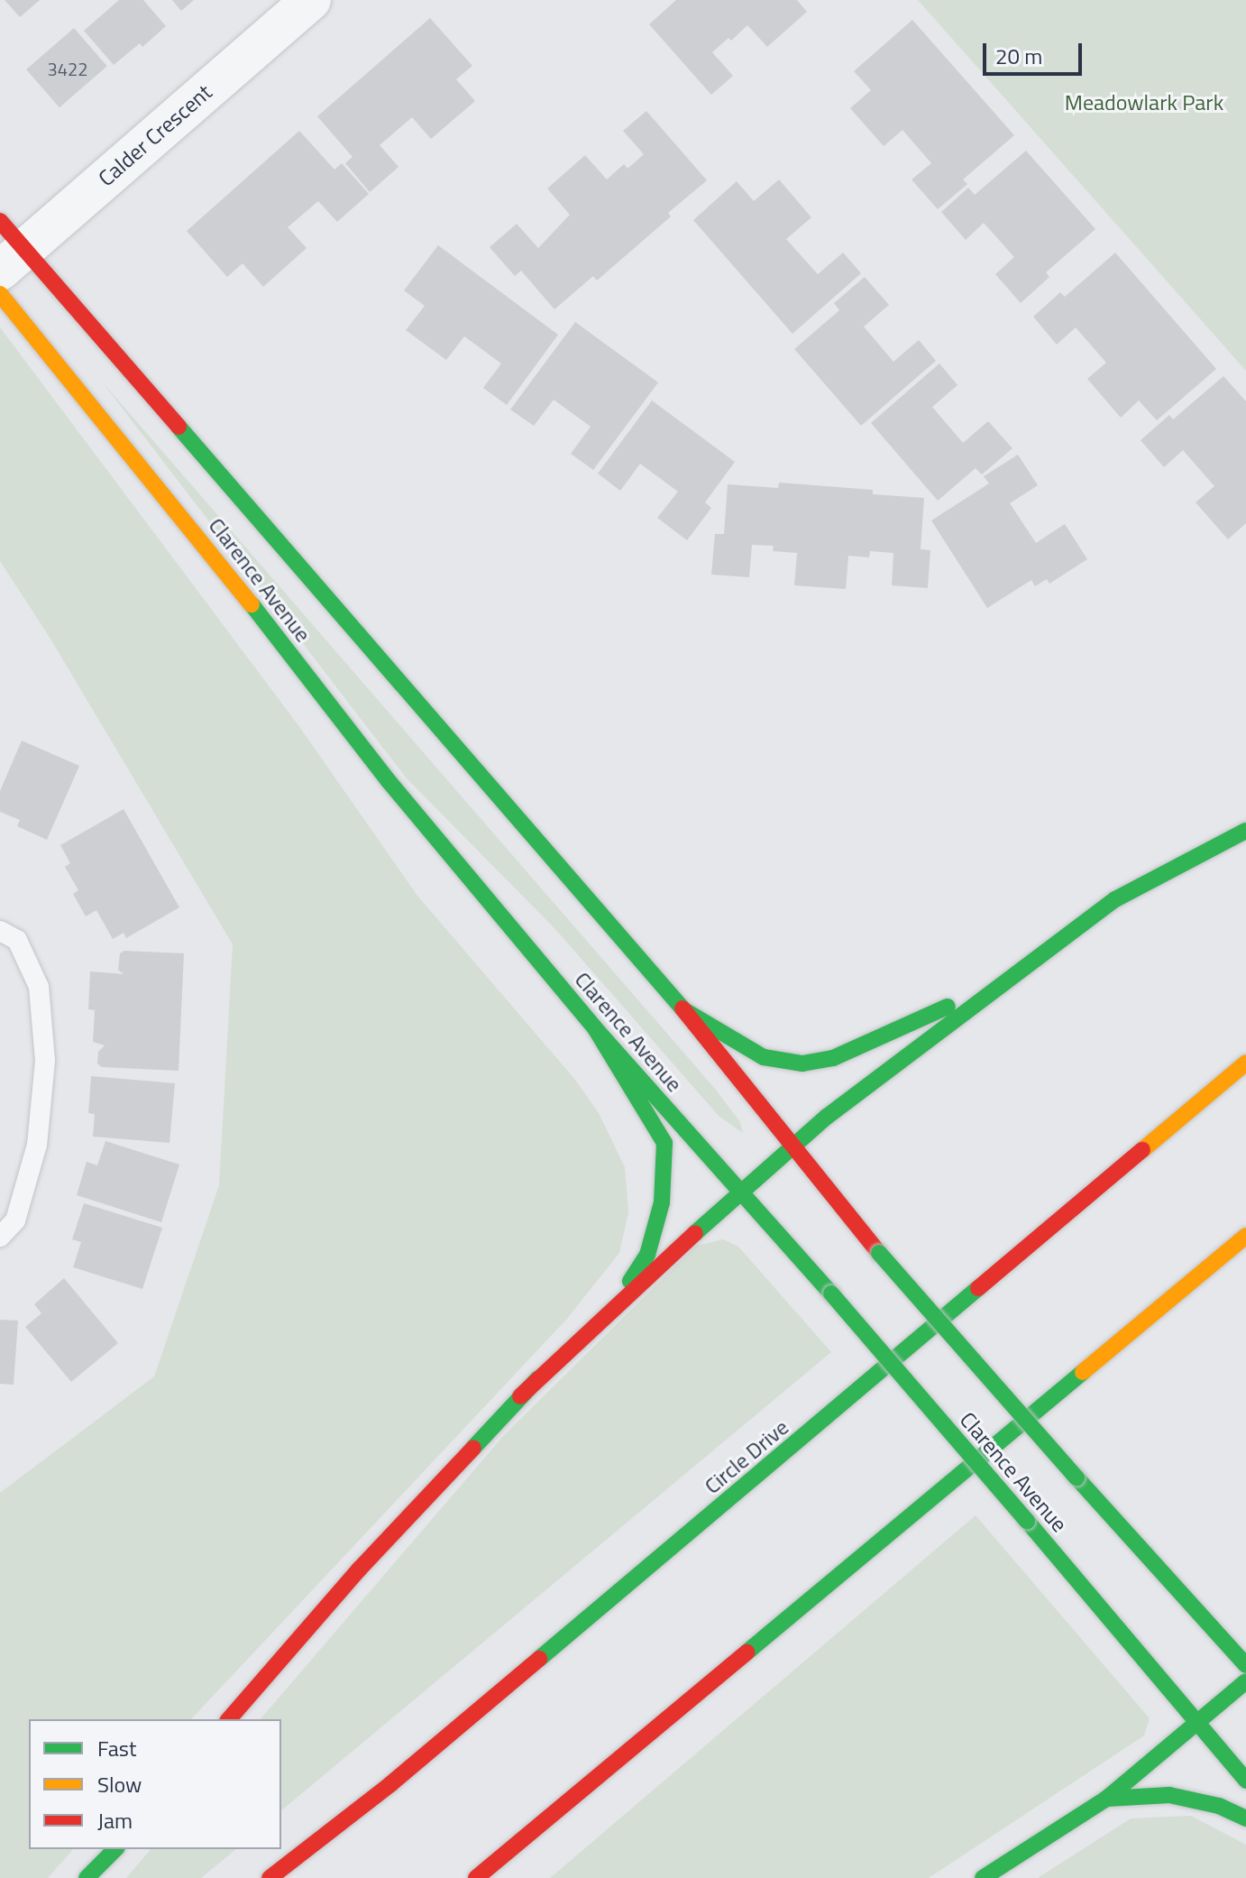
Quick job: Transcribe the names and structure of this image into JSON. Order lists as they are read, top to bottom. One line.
{"streets":{"main road":["Clarence Avenue","Circle Drive"],"street":["Calder Crescent"]},"crossings":[["Calder Crescent","Clarence Avenue"]],"parks":["Meadowlark Park"],"house_numbers":["3422"],"legend":["Fast","Slow","Jam"],"scale_bar":"20 m"}
